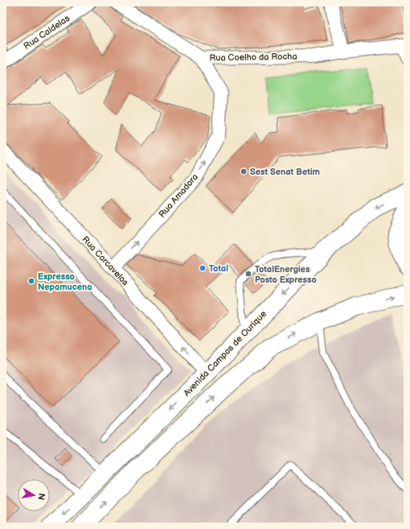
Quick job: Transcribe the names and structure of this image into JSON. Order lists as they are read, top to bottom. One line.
{"streets":{"highway":["Avenida Campos de Ourique"],"street":["Rua Caldelas","Rua Coelho da Rocha","Rua Amadora","Rua Carcavelos"]},"crossings":[["Rua Coelho da Rocha","Rua Amadora"],["Rua Amadora","Rua Carcavelos"],["Rua Carcavelos","Avenida Campos de Ourique"]],"one_way":["Rua Amadora","Rua Carcavelos"],"places":["Sest Senat Betim","Total","TotalEnergies Posto Expresso","Expresso Nepomuceno"],"north":"right"}
